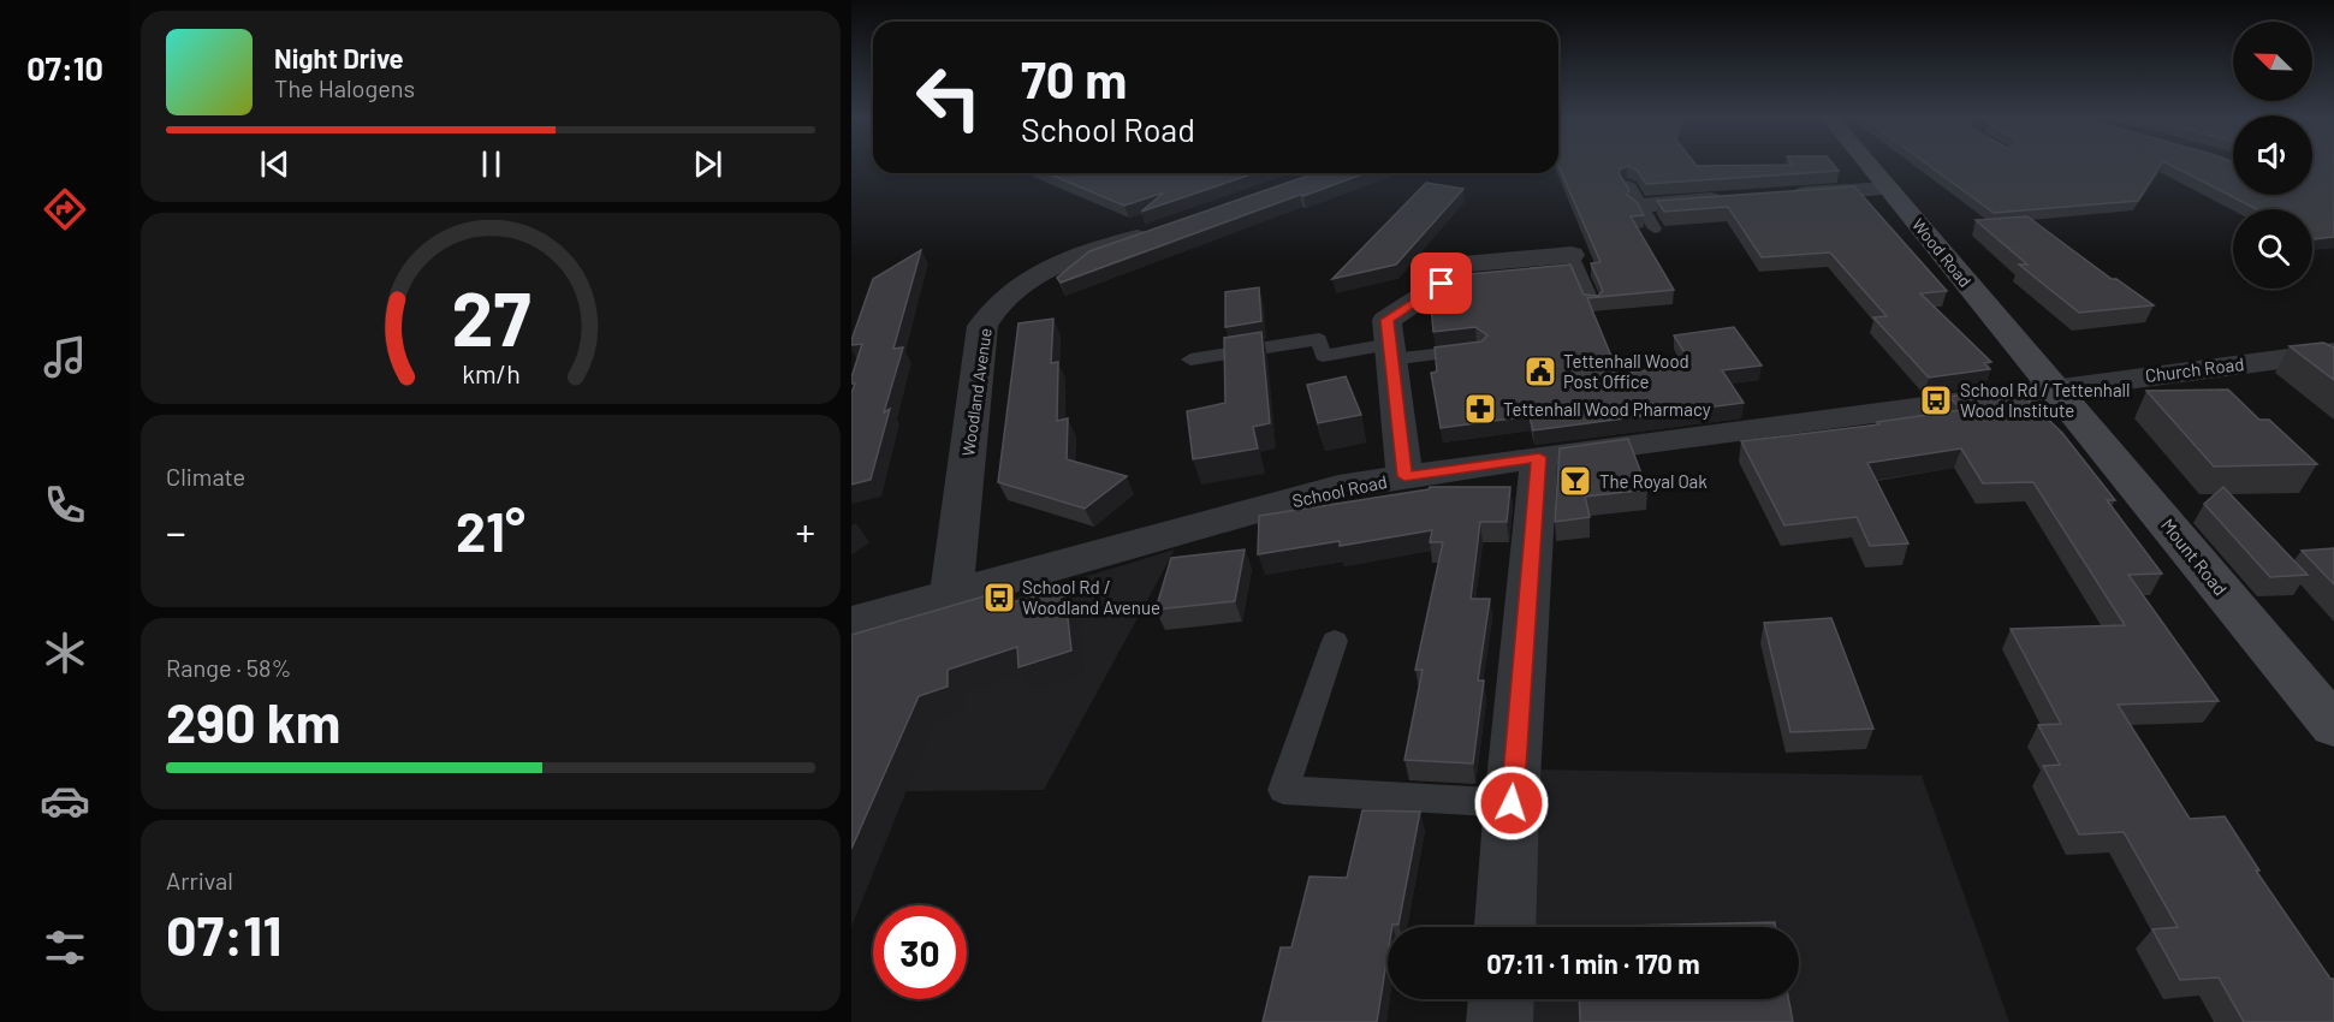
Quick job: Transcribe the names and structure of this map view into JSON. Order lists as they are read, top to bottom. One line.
{"streets":{"street":["Wood Road","Church Road","Woodland Avenue","School Road","Mount Road"]},"crossings":[["Wood Road","Church Road"],["Wood Road","School Road"],["Wood Road","Mount Road"],["Church Road","School Road"],["Church Road","Mount Road"],["Woodland Avenue","School Road"],["School Road","Mount Road"]],"places":{"public building":["Tettenhall Wood Post Office"],"bus stop":["School Rd / Tettenhall Wood Institute","School Rd / Woodland Avenue"],"pharmacy":["Tettenhall Wood Pharmacy"],"bar":["The Royal Oak"]},"north":"top left","page":{"tabs":"07:10","turn":["70 m","School Road"],"song":["Night Drive","The Halogens"],"tile":["Climate",["Range · 58%","290 km"],["Arrival","07:11"]],"heat":["−","21°","+"],"limit":"30","trip":"07:11 · 1 min · 170 m","gauge":["27","km/h"]}}
